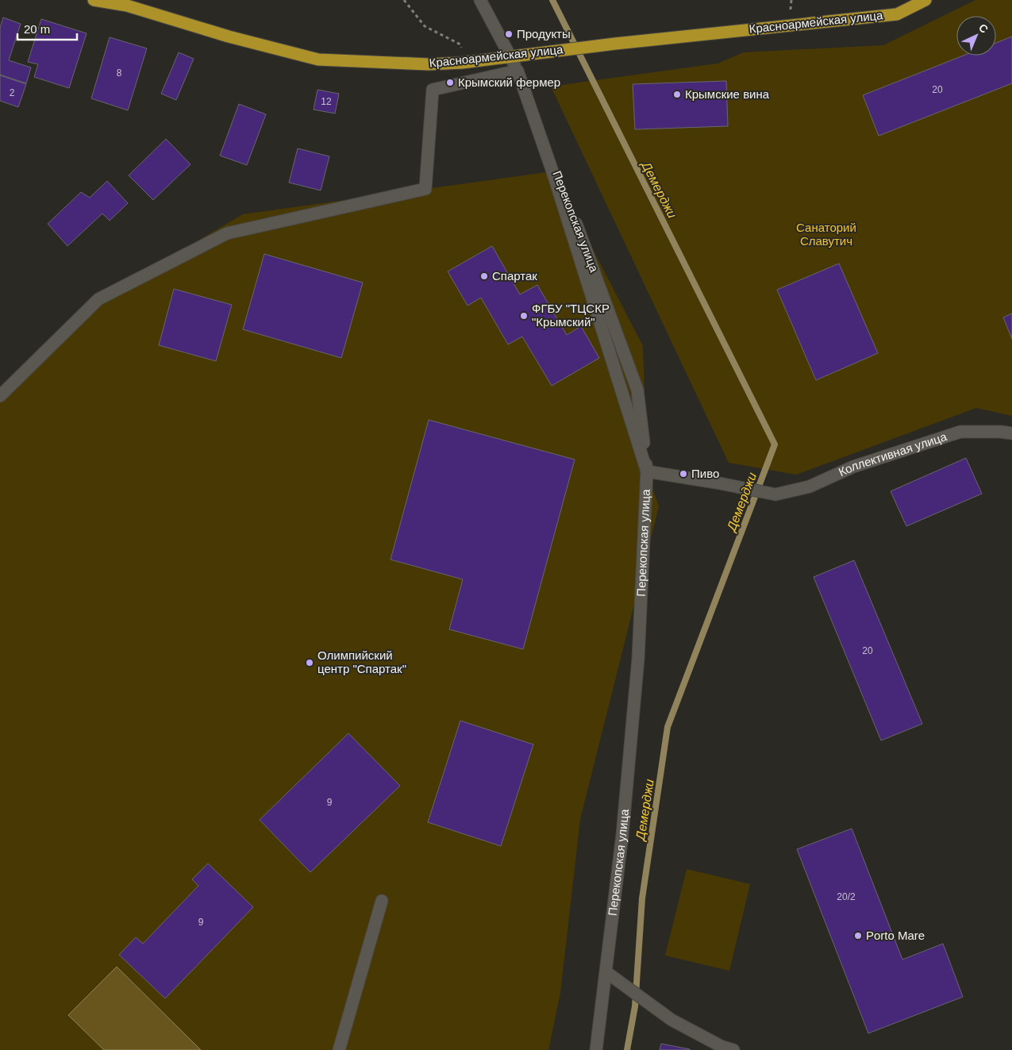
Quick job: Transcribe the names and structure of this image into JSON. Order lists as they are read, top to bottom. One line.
{"streets":{"main road":["Красноармейская улица"],"street":["Перекопская улица","Коллективная улица"]},"crossings":[["Красноармейская улица","Перекопская улица"],["Перекопская улица","Коллективная улица"]],"water":["Демерджи"],"parks":["Санаторий Славутич"],"places":["Продукты","Крымский фермер","Крымские вина","Спартак","ФГБУ \"ТЦСКР \"Крымский\"","Пиво","Олимпийский центр \"Спартак\"","Porto Mare"],"house_numbers":["8","20","2","12","20","9","20/2","9"],"scale_bar":"20 m","north":"top right"}
